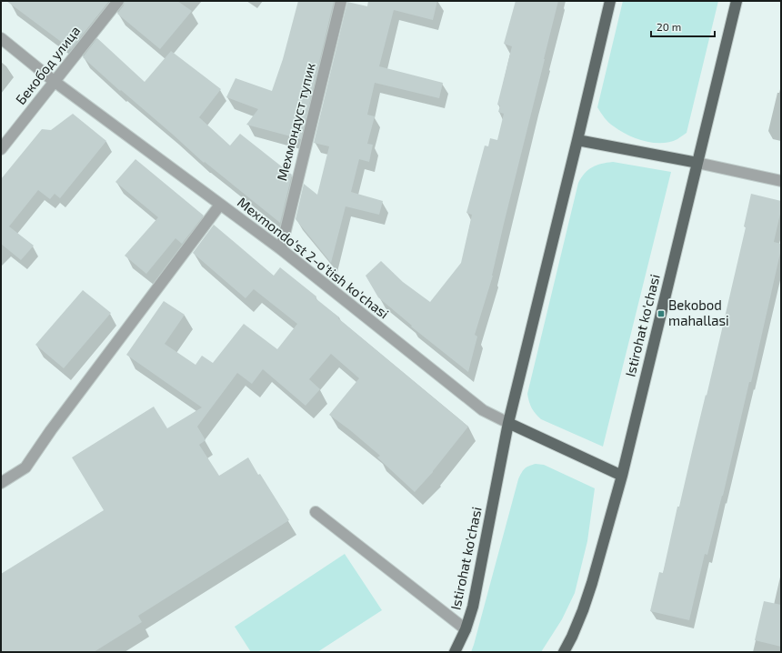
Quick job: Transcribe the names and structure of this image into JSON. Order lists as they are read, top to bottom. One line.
{"streets":{"main road":["Mexmondo'st 2-o'tish ko'chasi","Istirohat ko'chasi"],"street":["Бекобод улица","Мехмондуст тупик"]},"crossings":[["Бекобод улица","Mexmondo'st 2-o'tish ko'chasi"],["Мехмондуст тупик","Mexmondo'st 2-o'tish ko'chasi"],["Mexmondo'st 2-o'tish ko'chasi","Istirohat ko'chasi"]],"places":{"transit":["Bekobod mahallasi"]},"scale_bar":"20 m"}
